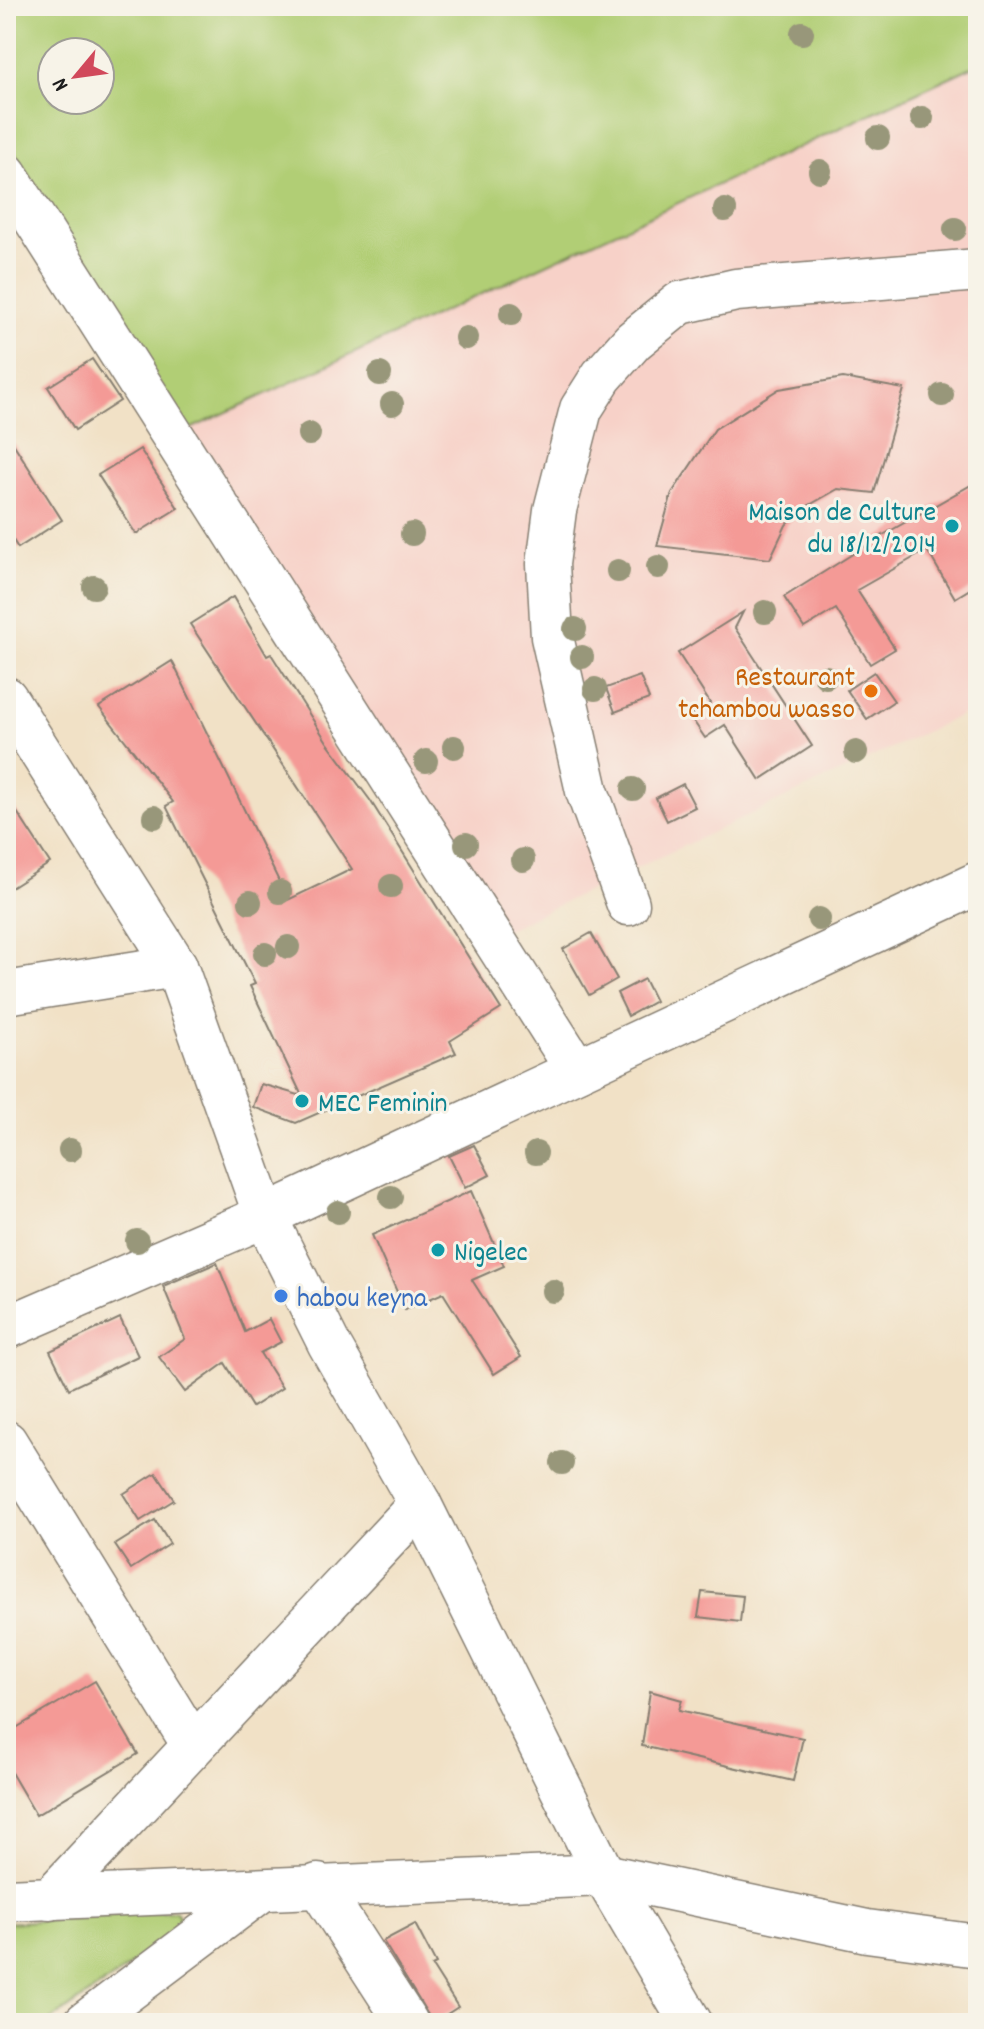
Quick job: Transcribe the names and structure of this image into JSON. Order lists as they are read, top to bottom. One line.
{"places":["Maison de Culture du 18/12/2014","Restaurant tchambou wasso","MEC Feminin","Nigelec","habou keyna"],"north":"bottom left"}
